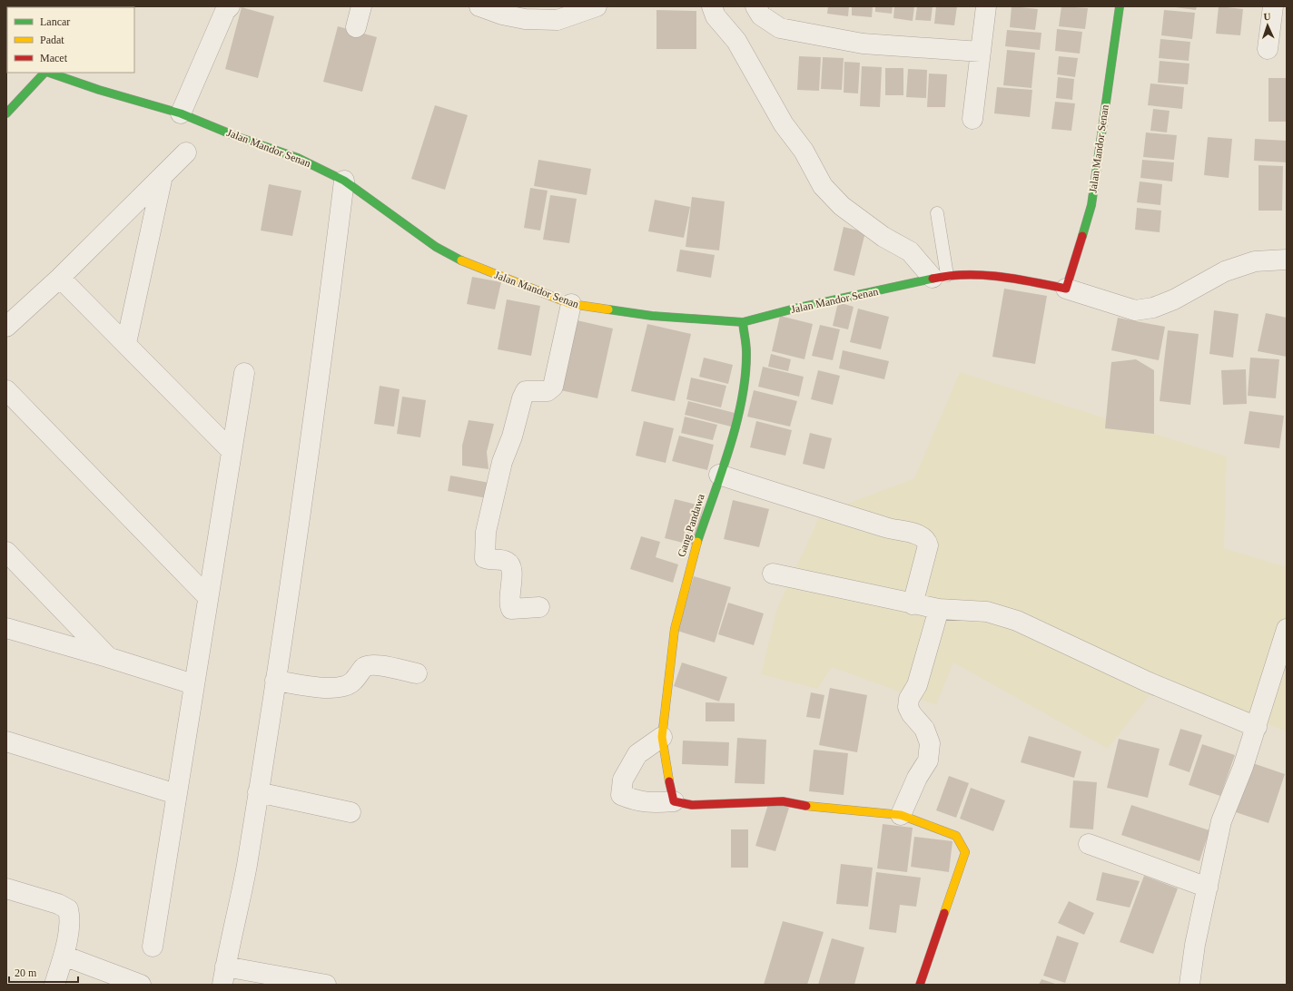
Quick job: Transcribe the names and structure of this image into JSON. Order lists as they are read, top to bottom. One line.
{"streets":{"street":["Jalan Mandor Senan","Gang Pandawa"]},"crossings":[["Jalan Mandor Senan","Gang Pandawa"]],"legend":["Lancar","Padat","Macet"],"scale_bar":"20 m","north":"top"}
